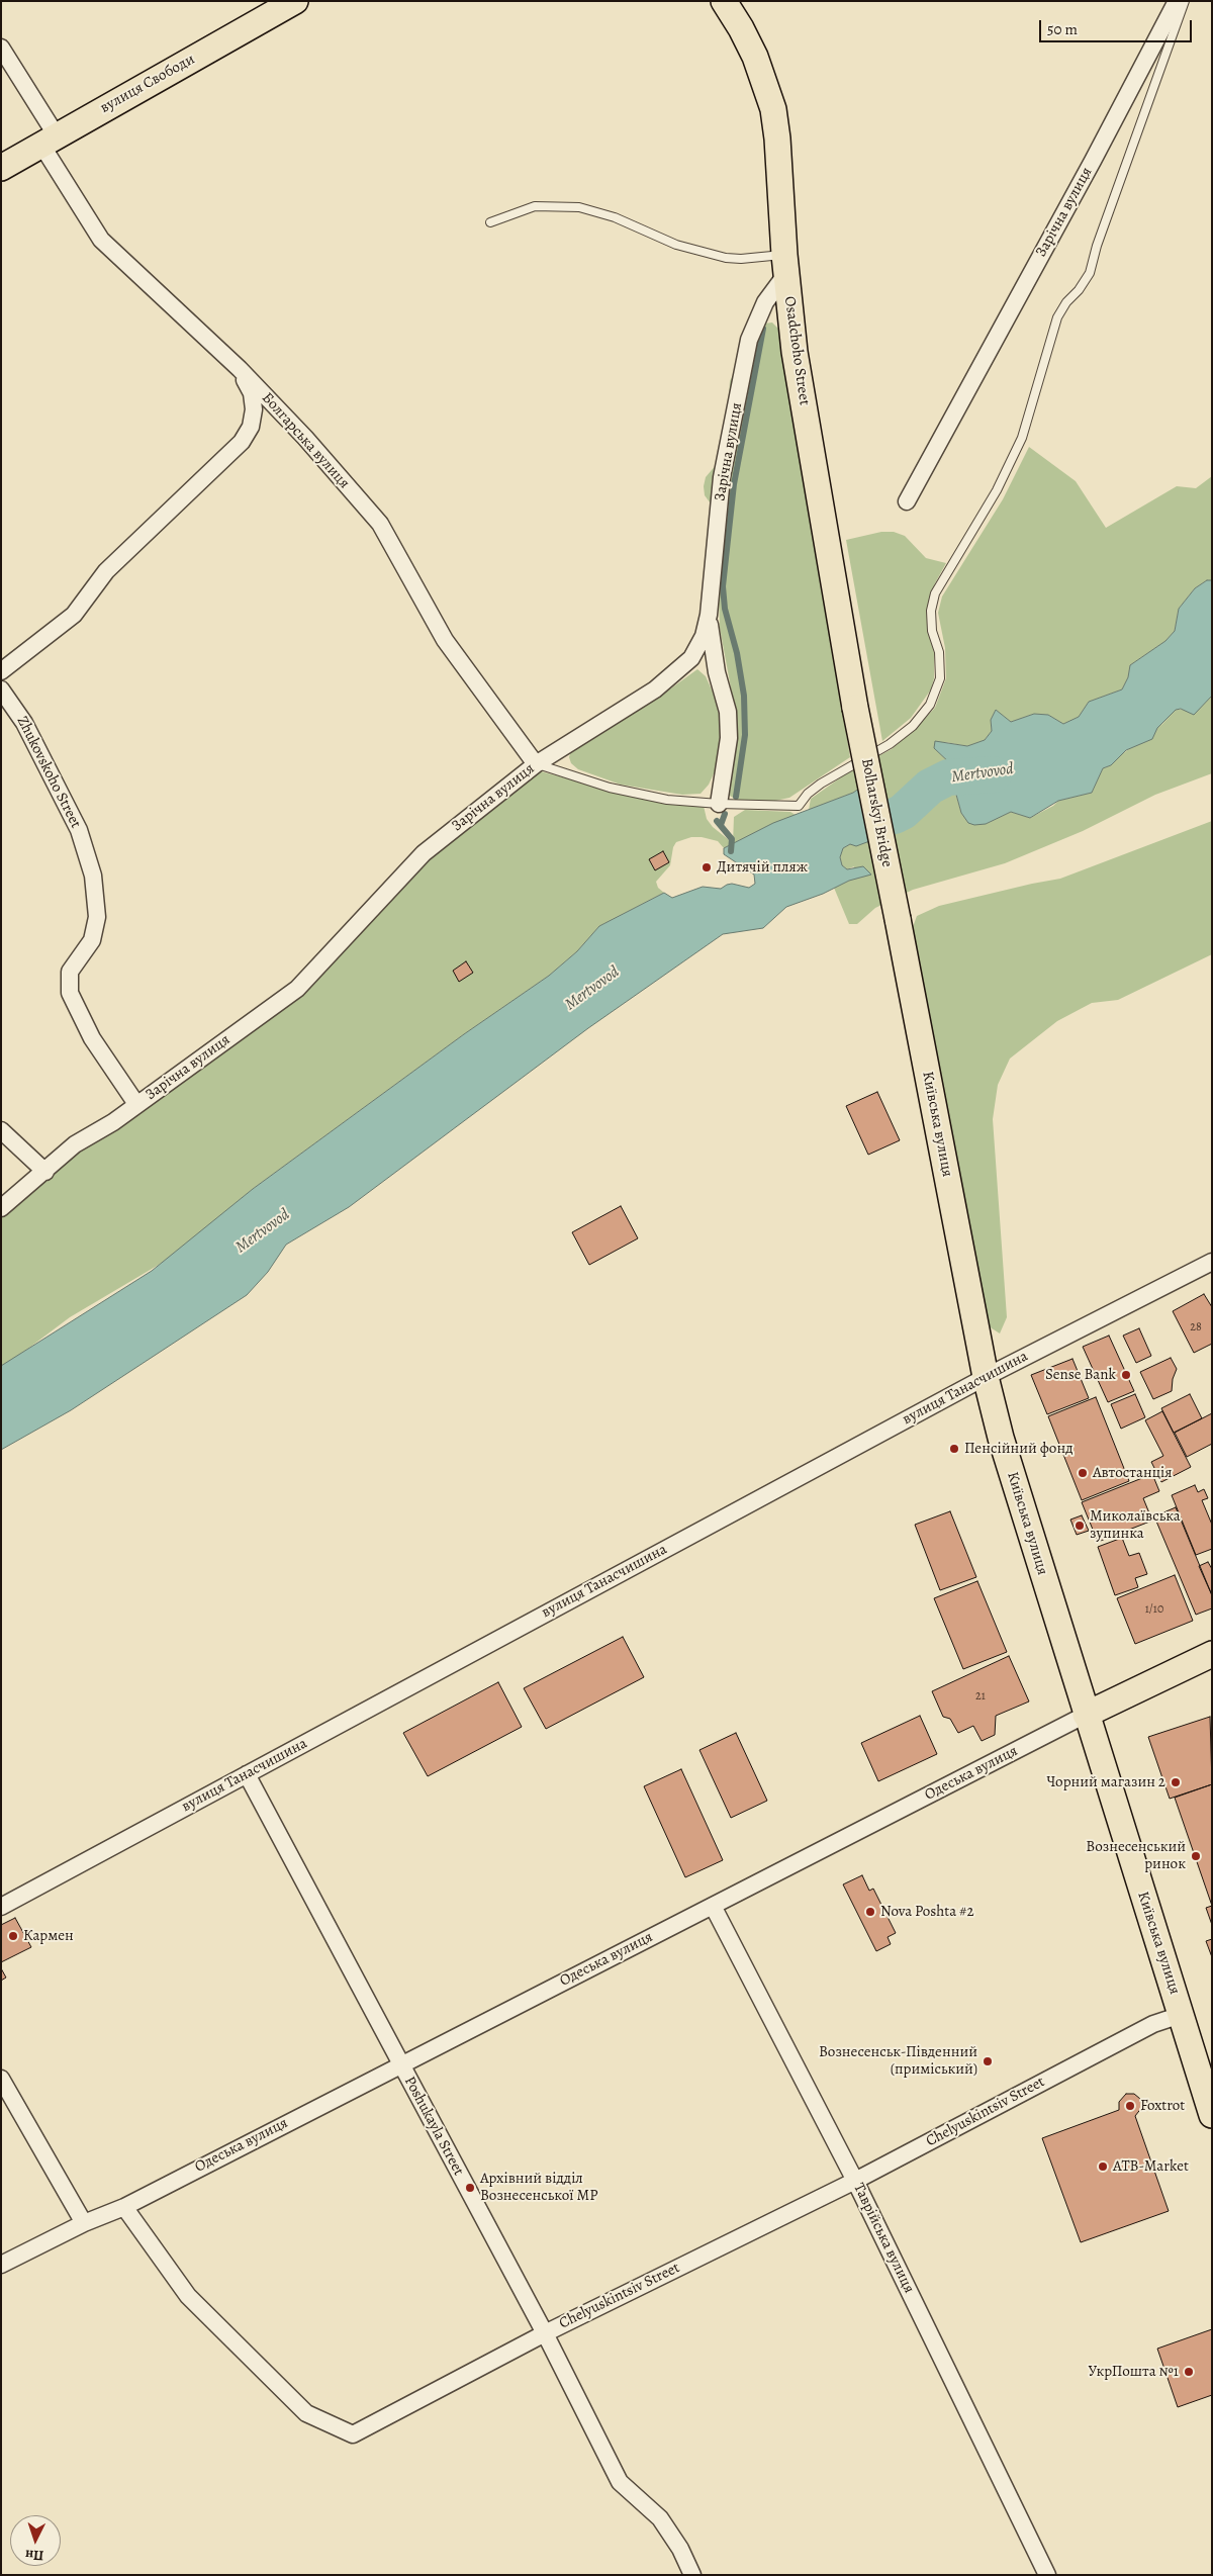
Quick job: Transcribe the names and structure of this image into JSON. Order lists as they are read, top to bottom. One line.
{"streets":{"main road":["вулиця Свободи","Osadchoho Street","Bolharskyi Bridge","Київська вулиця","Одеська вулиця"],"street":["Зарічна вулиця","Болгарська вулиця","Zhukovskoho Street","вулиця Танасчишина","Chelyuskintsiv Street","Poshukayla Street","Таврійська вулиця"]},"crossings":[["вулиця Свободи","Болгарська вулиця"],["Зарічна вулиця","Osadchoho Street"],["Зарічна вулиця","Болгарська вулиця"],["Зарічна вулиця","Zhukovskoho Street"],["Osadchoho Street","Bolharskyi Bridge"],["Bolharskyi Bridge","Київська вулиця"],["Київська вулиця","вулиця Танасчишина"],["Київська вулиця","Одеська вулиця"],["Київська вулиця","Chelyuskintsiv Street"],["вулиця Танасчишина","Poshukayla Street"],["Одеська вулиця","Chelyuskintsiv Street"],["Одеська вулиця","Poshukayla Street"],["Одеська вулиця","Таврійська вулиця"],["Chelyuskintsiv Street","Poshukayla Street"],["Chelyuskintsiv Street","Таврійська вулиця"]],"water":["Mertvovod"],"places":["Дитячій пляж","Sense Bank","Пенсійний фонд","Автостанція","Миколаївська зупинка","Чорний магазин 2","Вознесенський ринок","Nova Poshta #2","Кармен","Вознесенськ-Південний (приміський)","Foxtrot","ATB-Market","Архівний відділ Вознесенської МР","УкрПошта №1"],"house_numbers":["28","1/10","21"],"scale_bar":"50 m","north":"bottom"}
